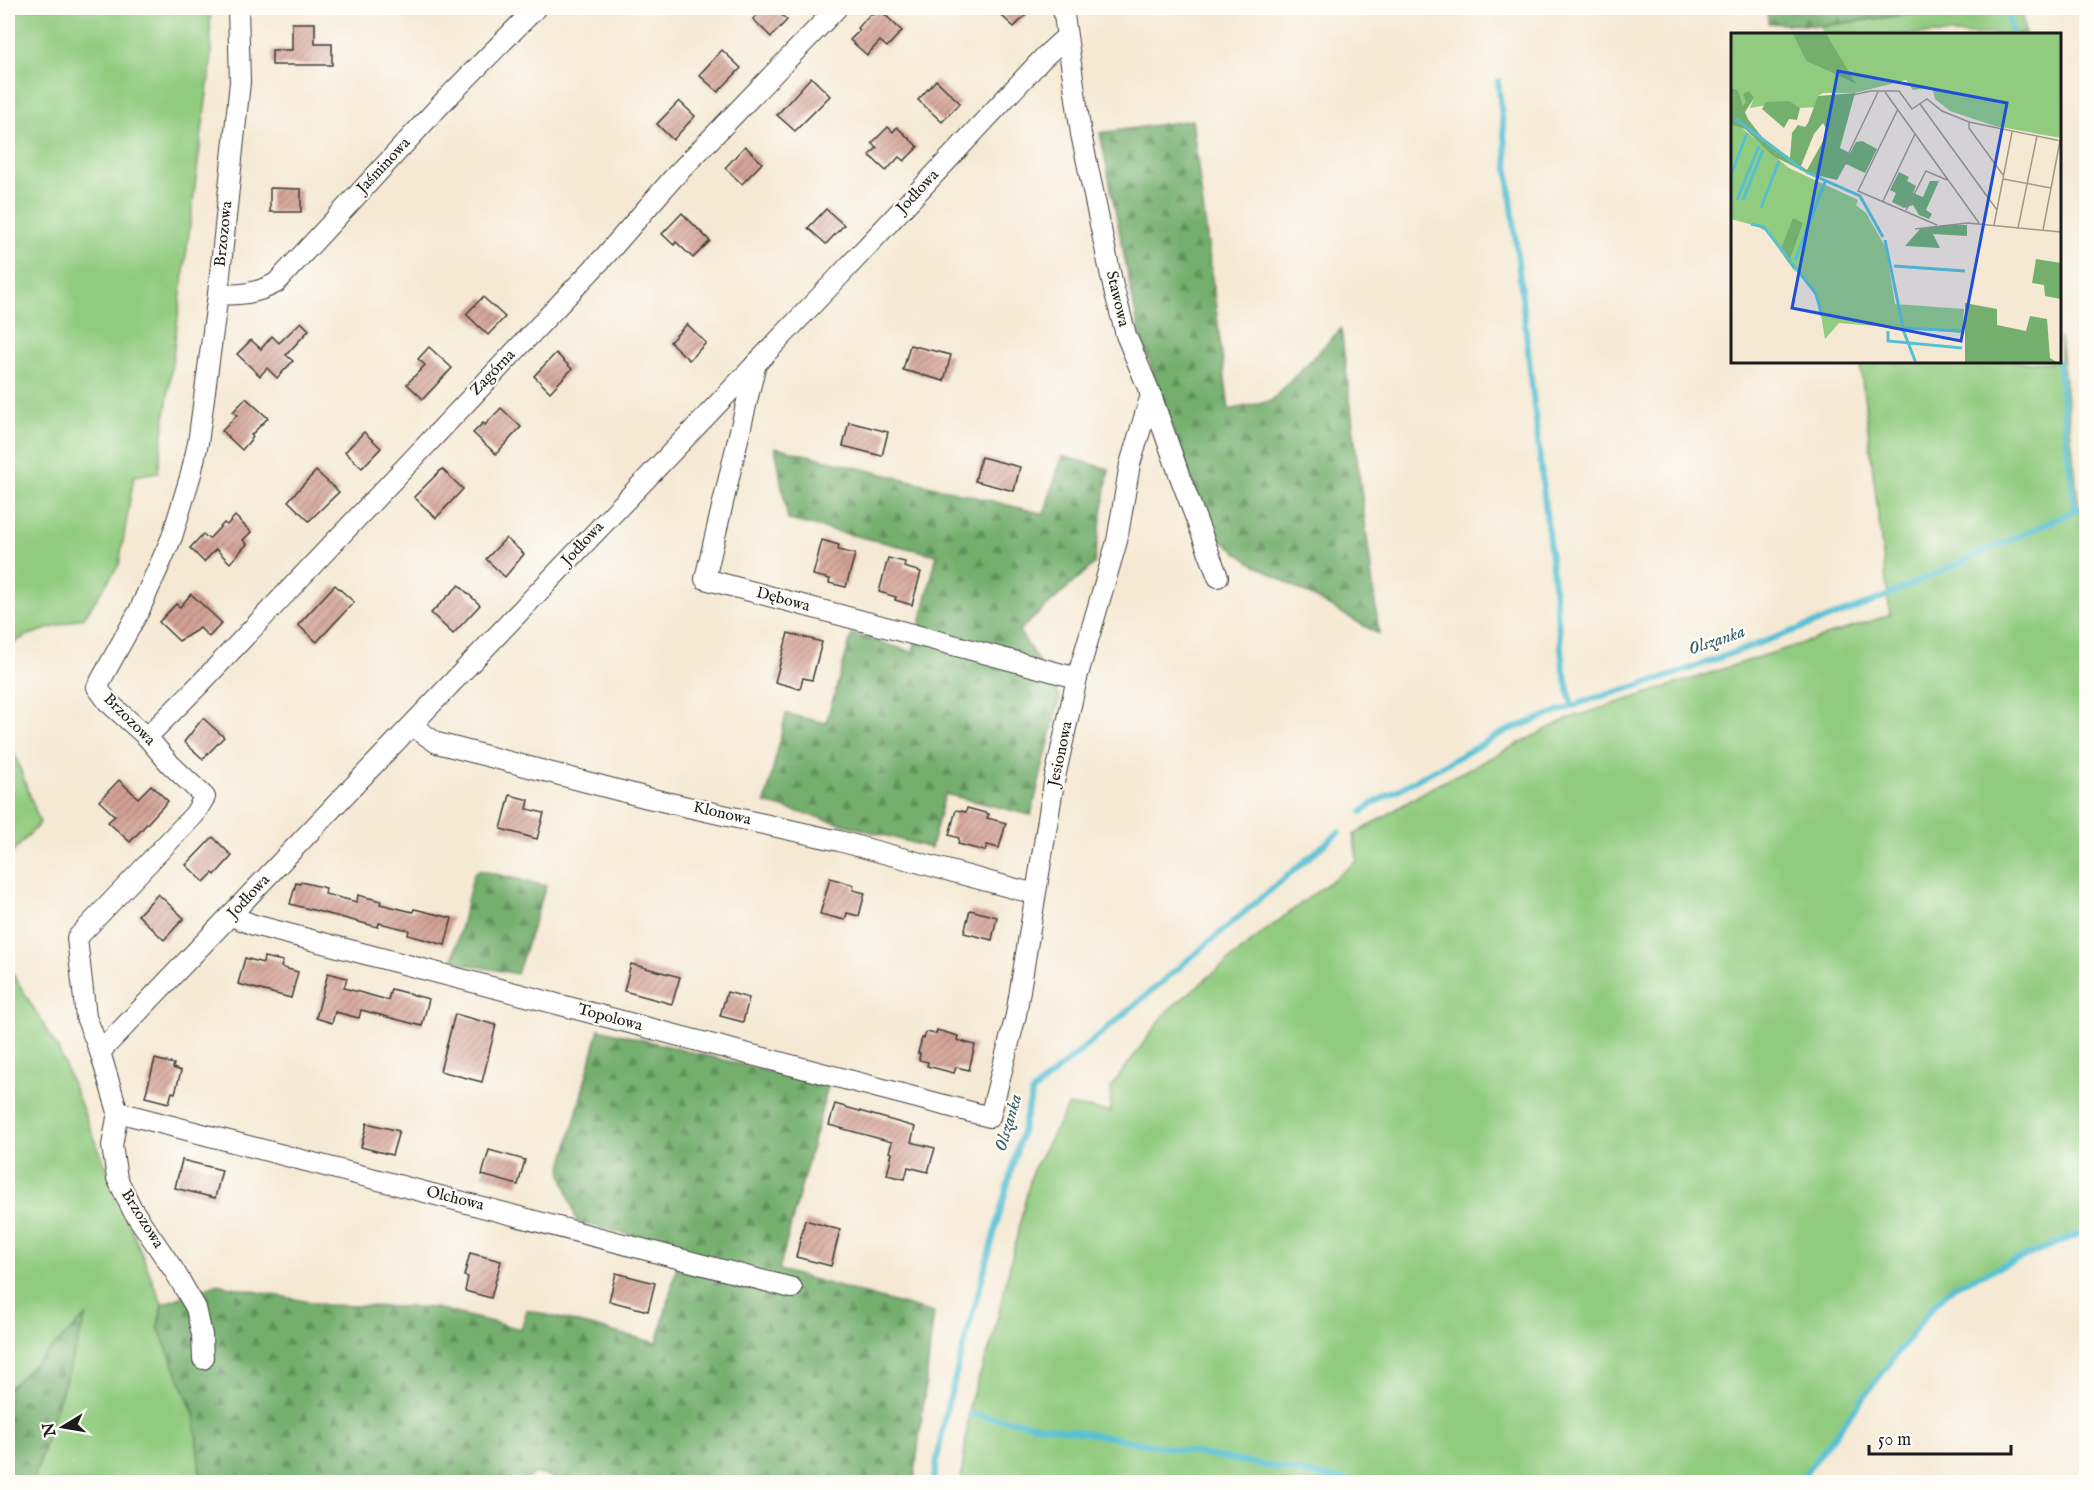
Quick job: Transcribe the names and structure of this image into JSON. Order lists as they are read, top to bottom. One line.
{"streets":{"street":["Jaśminowa","Jodłowa","Brzozowa","Stawowa","Zagórna","Dębowa","Jesionowa","Klonowa","Topolowa","Olchowa"]},"crossings":[["Jaśminowa","Brzozowa"],["Jodłowa","Brzozowa"],["Jodłowa","Stawowa"],["Jodłowa","Dębowa"],["Jodłowa","Klonowa"],["Jodłowa","Topolowa"],["Brzozowa","Zagórna"],["Brzozowa","Olchowa"],["Stawowa","Jesionowa"],["Dębowa","Jesionowa"],["Jesionowa","Klonowa"],["Jesionowa","Topolowa"]],"water":["Olszanka"],"scale_bar":"50 m","north":"left"}
